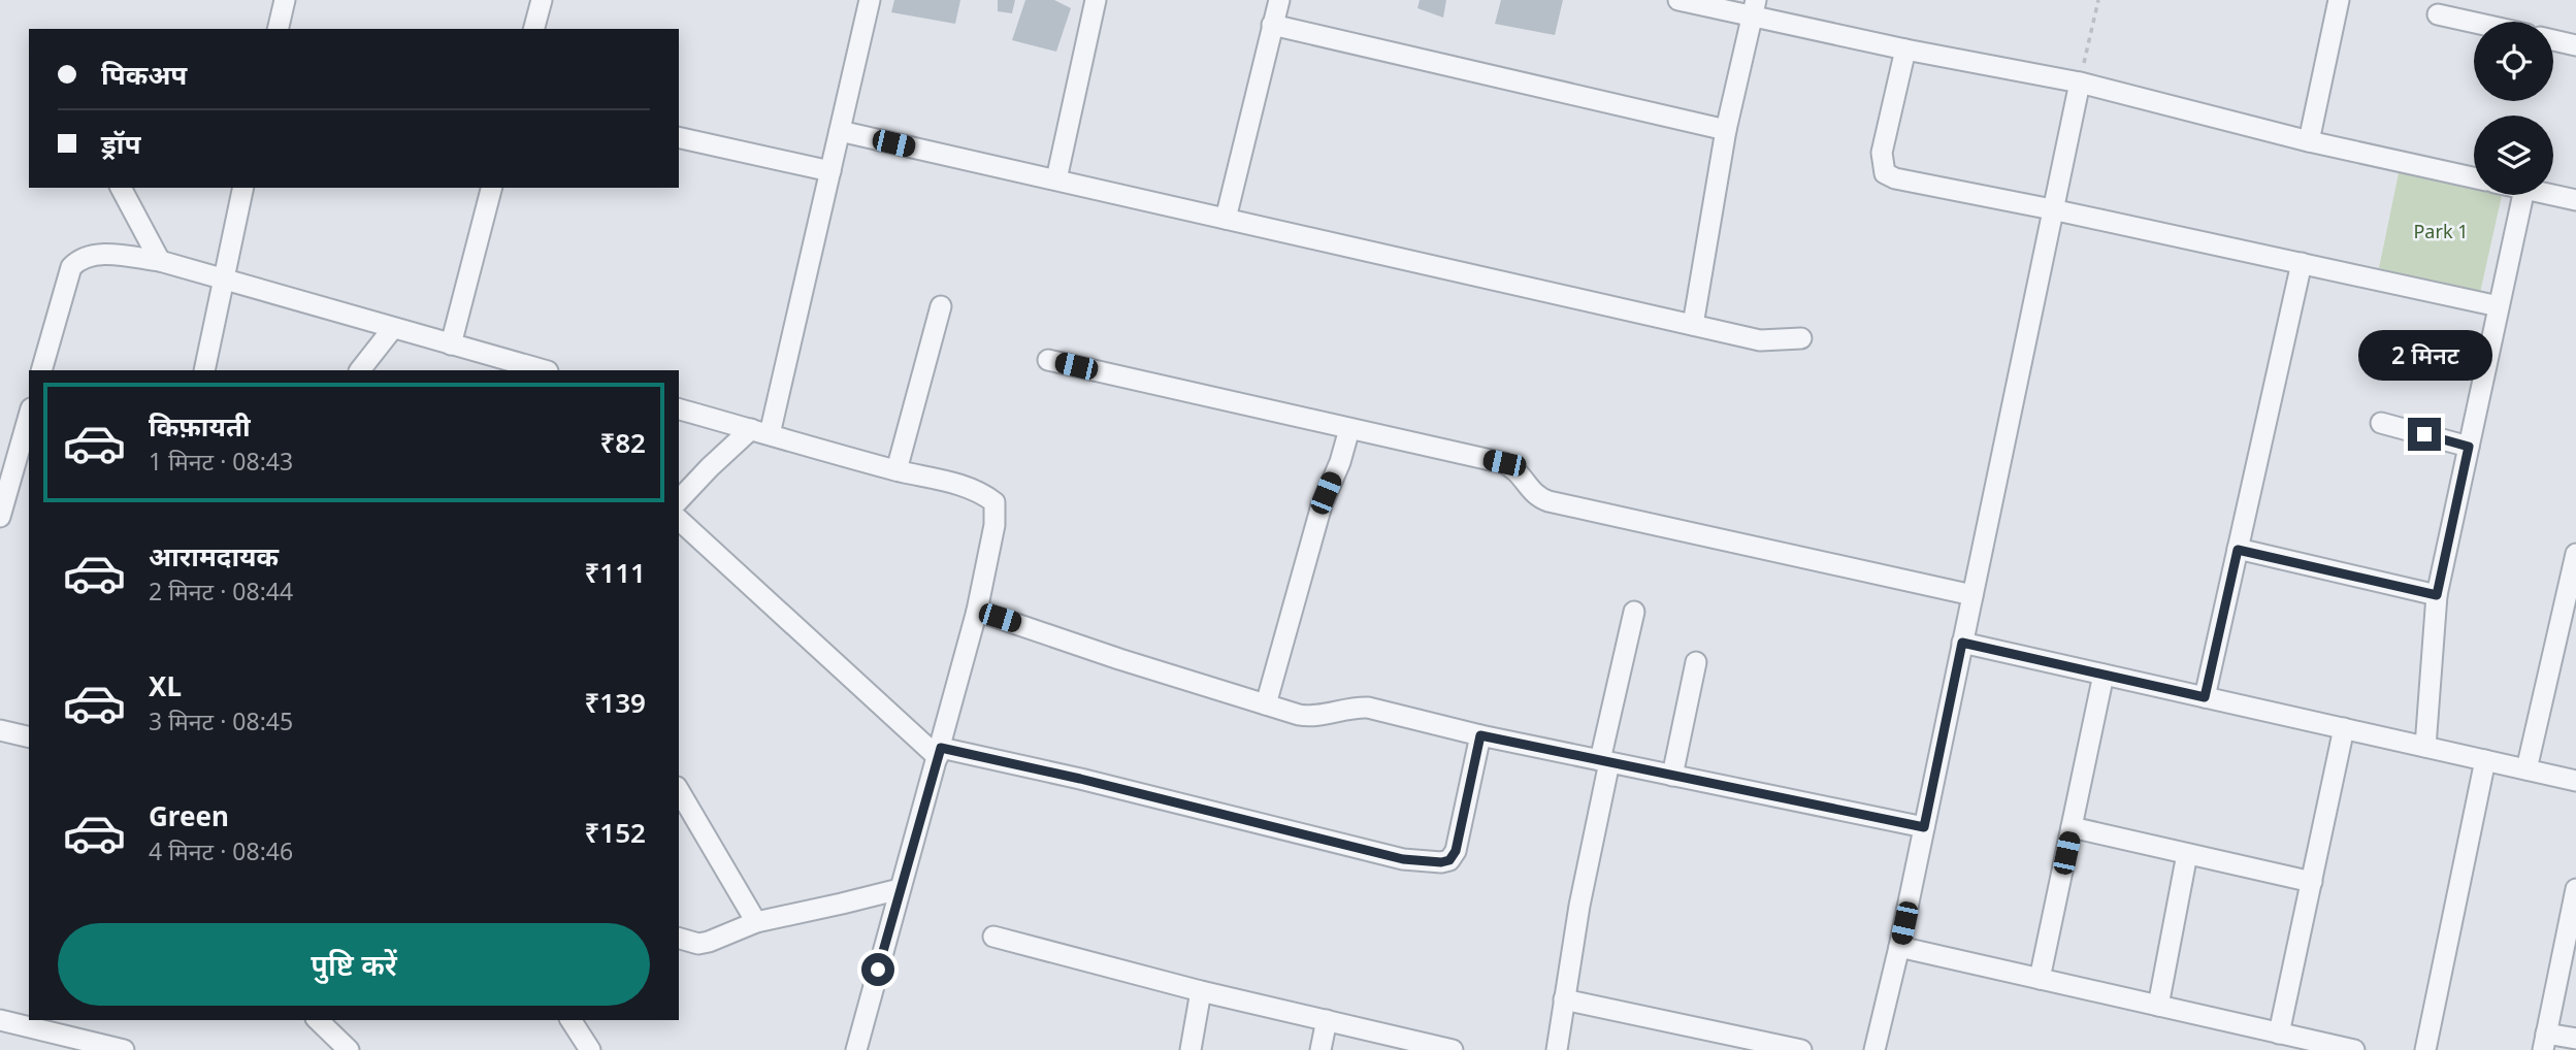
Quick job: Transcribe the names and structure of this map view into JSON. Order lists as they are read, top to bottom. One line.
{"parks":["Park 1"],"page":{"banner":["पिकअप","ड्रॉप"],"bubble":"2 मिनट","list":[{"name":"किफ़ायती","note":"1 मिनट · 08:43","value":"₹82"},{"name":"आरामदायक","note":"2 मिनट · 08:44","value":"₹111"},{"name":"XL","note":"3 मिनट · 08:45","value":"₹139"},{"name":"Green","note":"4 मिनट · 08:46","value":"₹152"}],"buttons":"पुष्टि करें"}}
